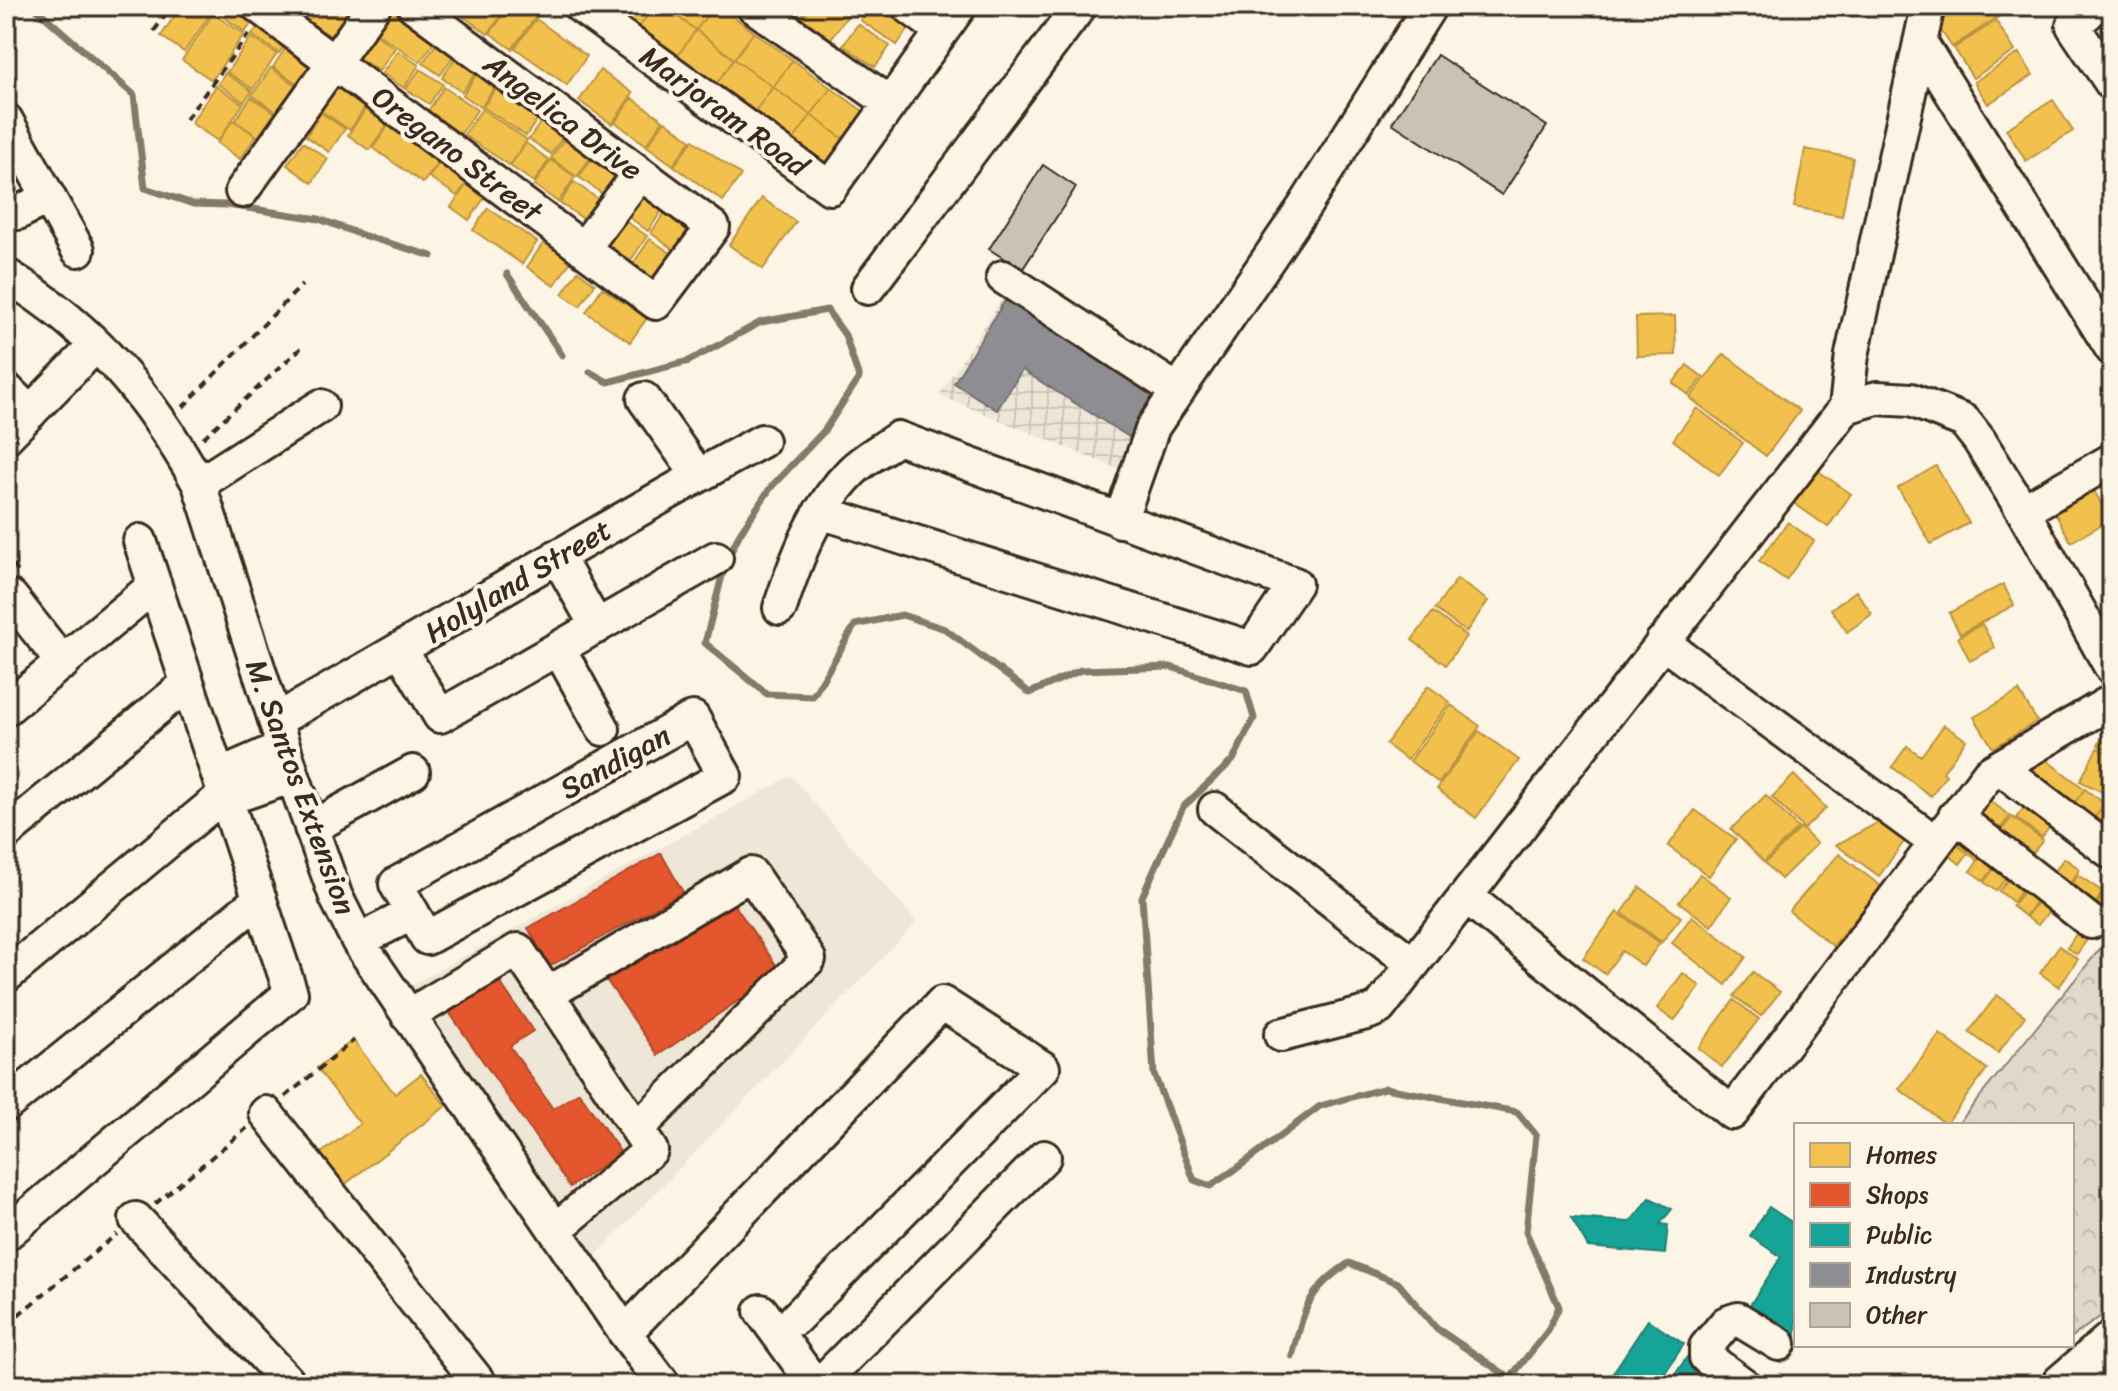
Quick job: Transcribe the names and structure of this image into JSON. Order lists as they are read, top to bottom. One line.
{"streets":{"street":["Marjoram Road","Angelica Drive","Oregano Street","Holyland Street","Sandigan","M. Santos Extension"]},"crossings":[["Angelica Drive","Oregano Street"],["Holyland Street","M. Santos Extension"]],"legend":["Homes","Shops","Public","Industry","Other"]}
